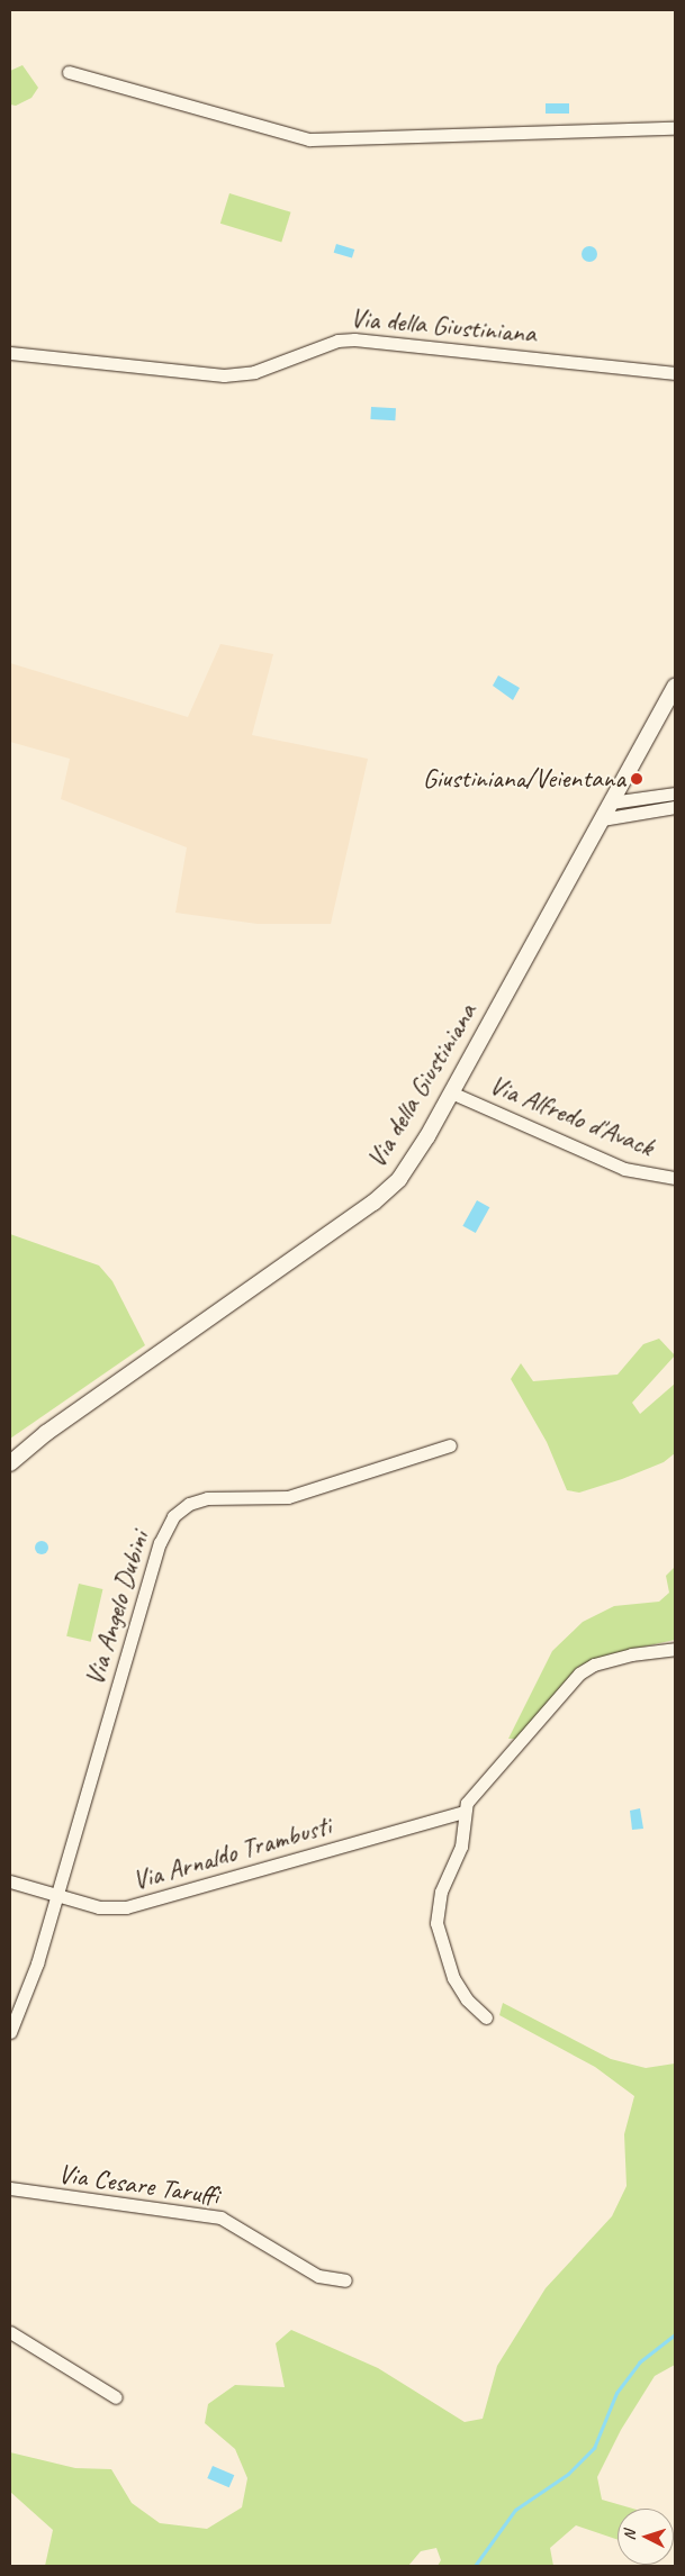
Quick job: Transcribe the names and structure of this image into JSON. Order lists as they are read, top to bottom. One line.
{"streets":{"street":["Via della Giustiniana","Via Alfredo d'Avack","Via Angelo Dubini","Via Arnaldo Trambusti","Via Cesare Taruffi"]},"crossings":[["Via della Giustiniana","Via Alfredo d'Avack"],["Via Angelo Dubini","Via Arnaldo Trambusti"]],"places":["Giustiniana/Veientana"],"north":"left"}
